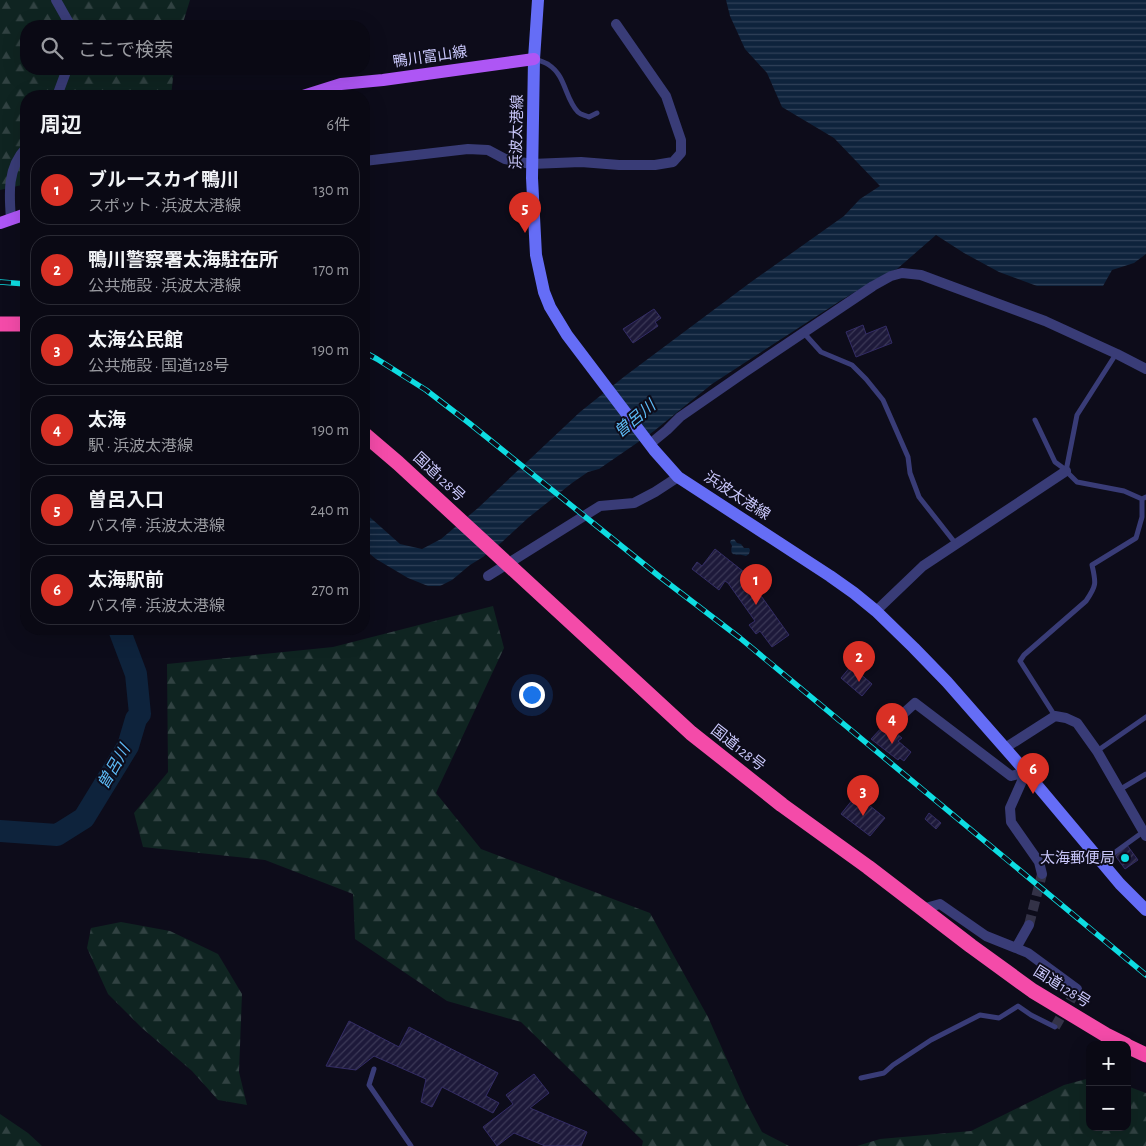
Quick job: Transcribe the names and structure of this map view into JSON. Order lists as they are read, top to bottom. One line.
{"streets":{"highway":["国道128号"],"main road":["鴨川富山線","浜波太港線"]},"crossings":[["鴨川富山線","浜波太港線"]],"water":["曽呂川"],"places":["太海郵便局"],"page":{"search":"ここで検索","heading":["周辺","6件"],"list":[{"mark":"1","name":"ブルースカイ鴨川","note":"スポット · 浜波太港線","value":"130 m"},{"mark":"2","name":"鴨川警察署太海駐在所","note":"公共施設 · 浜波太港線","value":"170 m"},{"mark":"3","name":"太海公民館","note":"公共施設 · 国道128号","value":"190 m"},{"mark":"4","name":"太海","note":"駅 · 浜波太港線","value":"190 m"},{"mark":"5","name":"曽呂入口","note":"バス停 · 浜波太港線","value":"240 m"},{"mark":"6","name":"太海駅前","note":"バス停 · 浜波太港線","value":"270 m"}],"pins":["5","1","2","4","6","3"],"map_buttons":["+","−"]}}
